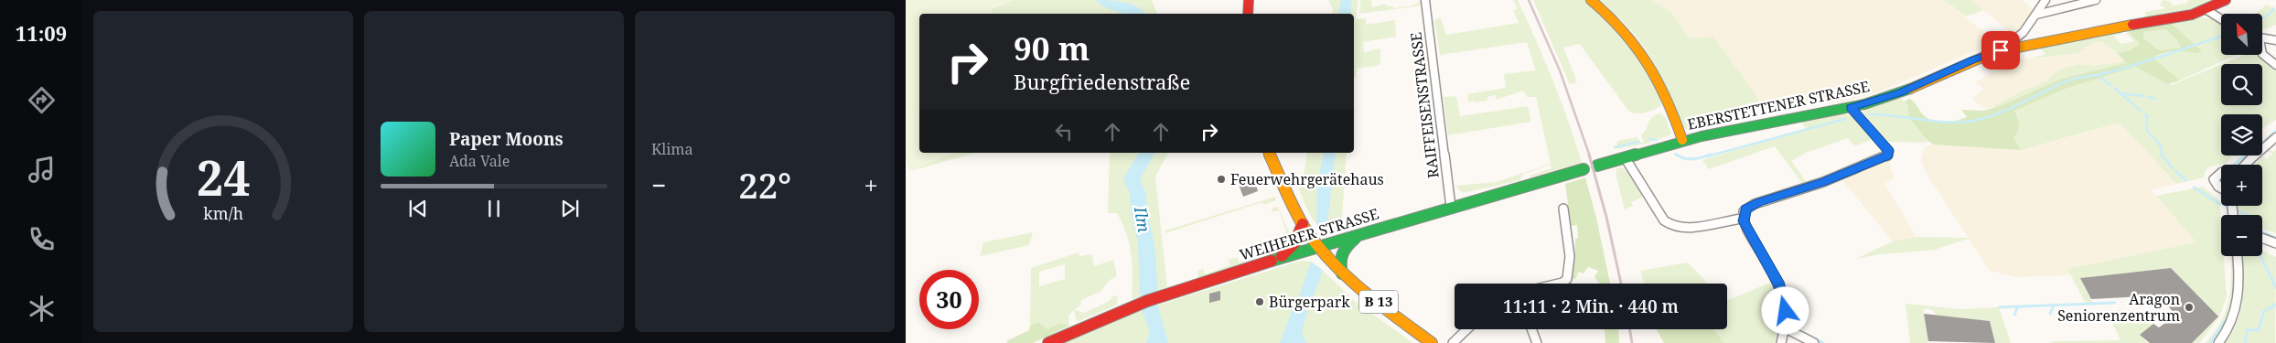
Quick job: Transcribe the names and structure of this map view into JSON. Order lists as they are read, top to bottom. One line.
{"streets":{"main road":["EBERSTETTENER STRASSE","WEIHERER STRASSE","B 13"],"street":["RAIFFEISENSTRASSE"]},"crossings":[["RAIFFEISENSTRASSE","WEIHERER STRASSE"],["WEIHERER STRASSE","B 13"]],"water":["Ilm"],"places":["Feuerwehrgerätehaus","Bürgerpark","Aragon Seniorenzentrum"],"north":"top left","page":{"tabs":"11:09","tile":"Klima","map_buttons":["+","−"],"turn":["90 m","Burgfriedenstraße"],"song":["Paper Moons","Ada Vale"],"heat":["−","22°","+"],"limit":"30","trip":"11:11 · 2 Min. · 440 m","gauge":["24","km/h"]}}
